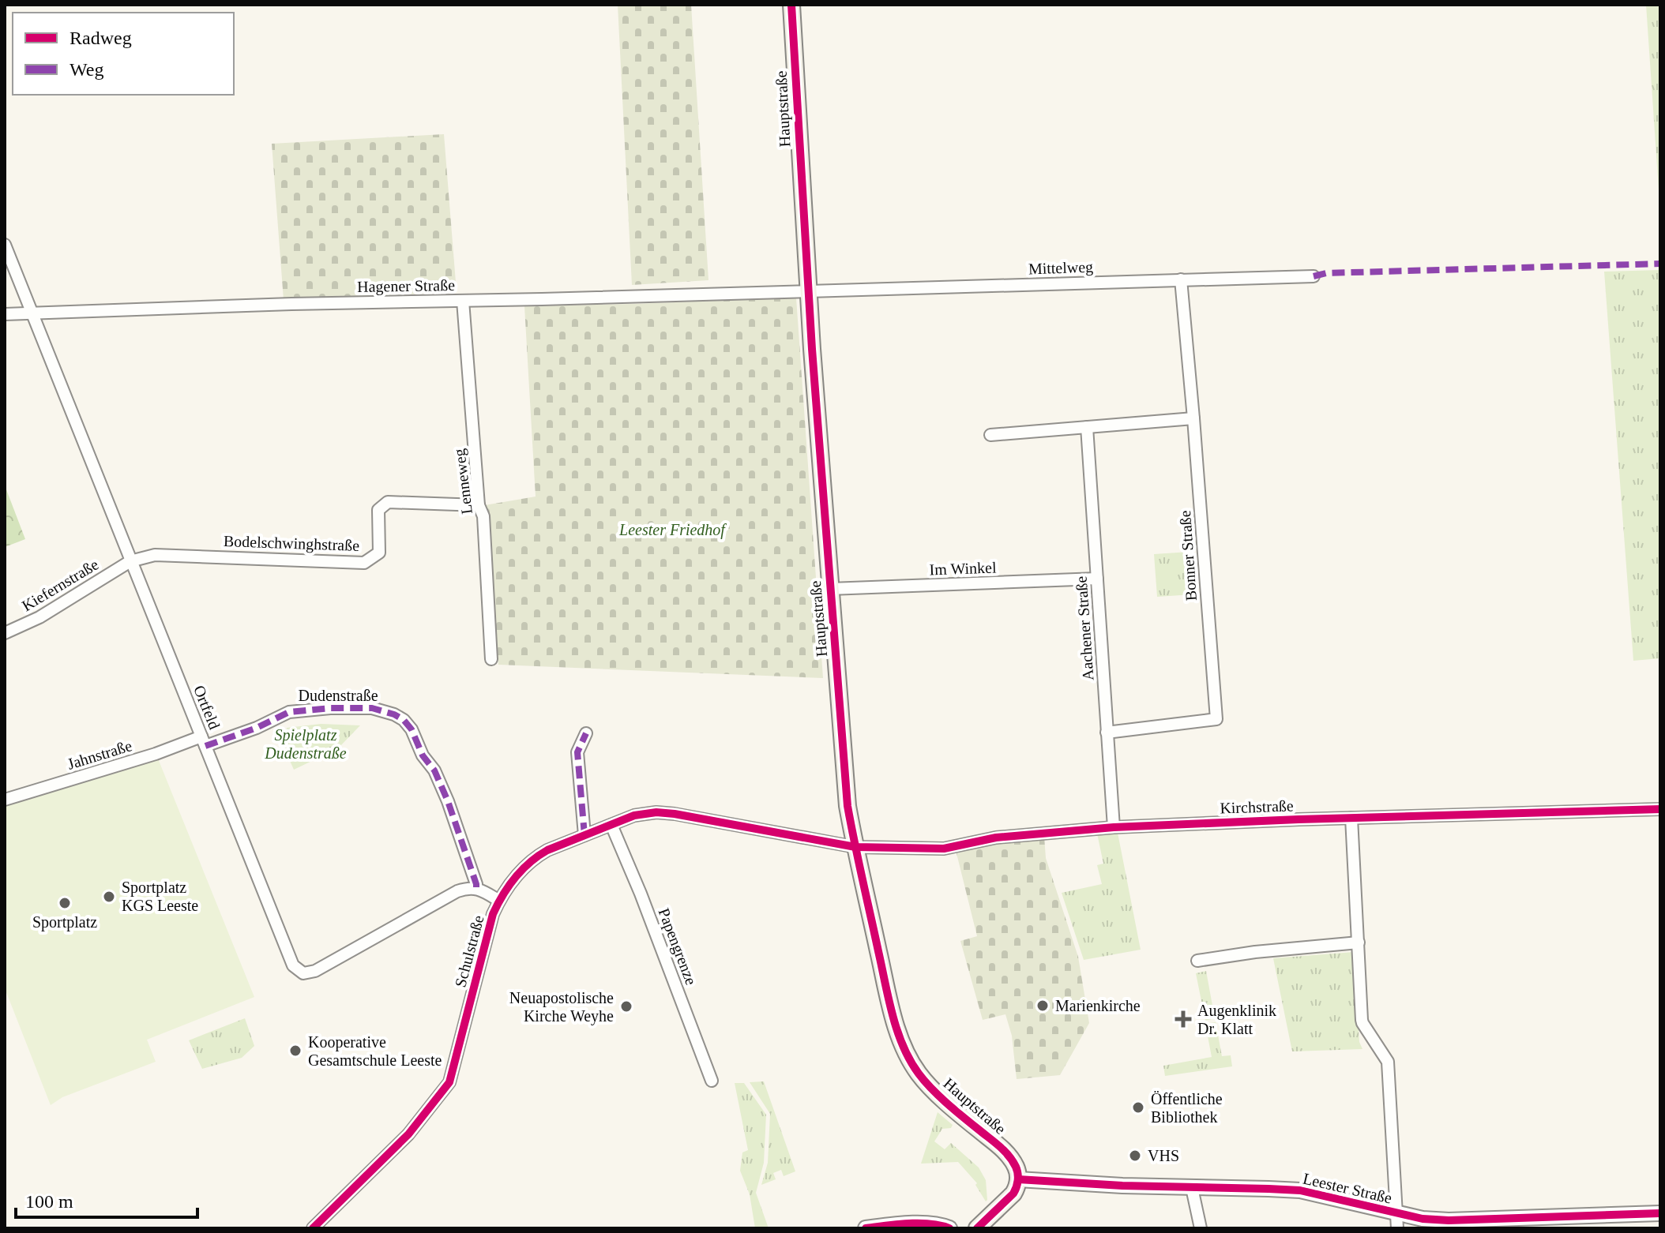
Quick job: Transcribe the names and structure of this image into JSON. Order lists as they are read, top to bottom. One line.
{"streets":{"main road":["Hauptstraße"],"street":["Mittelweg","Hagener Straße","Lenneweg","Bodelschwinghstraße","Bonner Straße","Im Winkel","Kiefernstraße","Aachener Straße","Dudenstraße","Ortfeld","Jahnstraße","Kirchstraße","Papengrenze","Schulstraße","Leester Straße"]},"crossings":[["Hauptstraße","Mittelweg"],["Hauptstraße","Hagener Straße"],["Hauptstraße","Im Winkel"],["Hauptstraße","Kirchstraße"],["Hauptstraße","Schulstraße"],["Hauptstraße","Leester Straße"],["Mittelweg","Hagener Straße"],["Mittelweg","Bonner Straße"],["Hagener Straße","Lenneweg"],["Hagener Straße","Ortfeld"],["Lenneweg","Bodelschwinghstraße"],["Bodelschwinghstraße","Kiefernstraße"],["Bodelschwinghstraße","Ortfeld"],["Bonner Straße","Aachener Straße"],["Im Winkel","Aachener Straße"],["Kiefernstraße","Ortfeld"],["Aachener Straße","Kirchstraße"],["Dudenstraße","Ortfeld"],["Dudenstraße","Jahnstraße"],["Ortfeld","Jahnstraße"],["Kirchstraße","Schulstraße"],["Papengrenze","Schulstraße"]],"parks":["Leester Friedhof","Spielplatz Dudenstraße"],"places":{"other":["Sportplatz KGS Leeste","Sportplatz","Marienkirche","Neuapostolische Kirche Weyhe","Kooperative Gesamtschule Leeste","Öffentliche Bibliothek","VHS"],"health":["Augenklinik Dr. Klatt"]},"legend":["Radweg","Weg"],"scale_bar":"100 m"}
